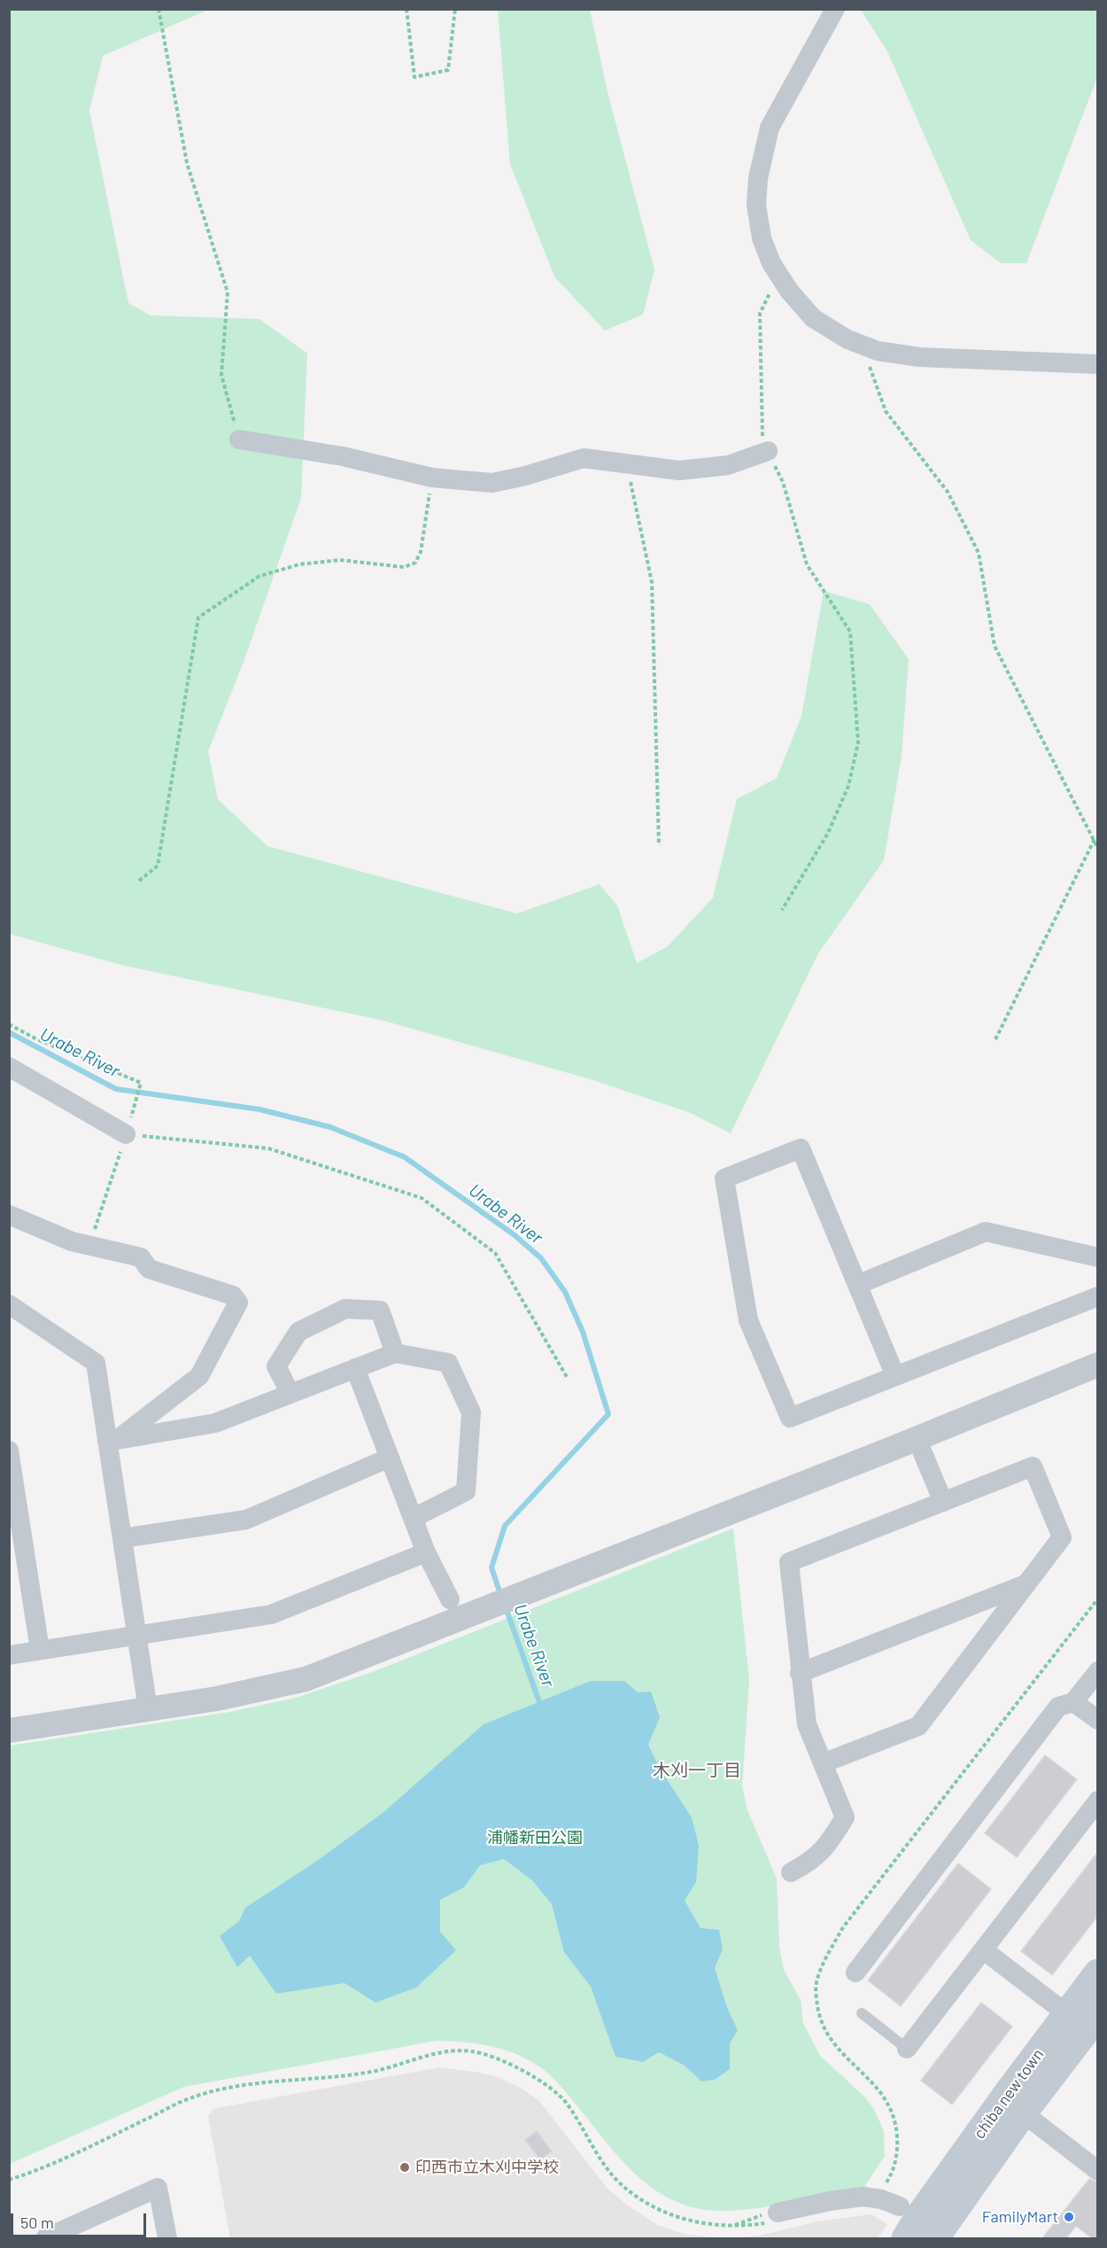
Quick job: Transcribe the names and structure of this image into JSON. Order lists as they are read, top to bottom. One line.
{"streets":{"main road":["chiba new town"]},"districts":["木刈一丁目"],"water":["Urabe River"],"parks":["浦幡新田公園"],"places":["印西市立木刈中学校","FamilyMart"],"scale_bar":"50 m"}
